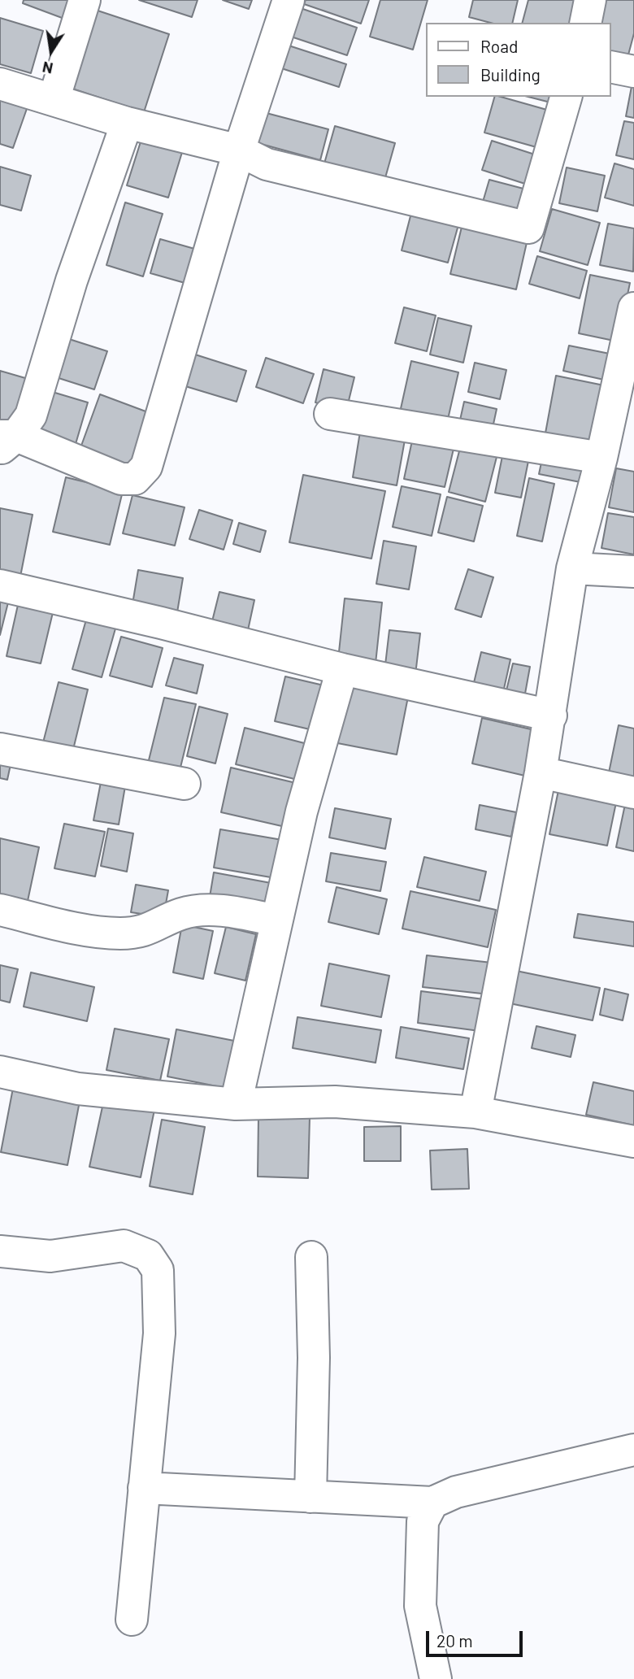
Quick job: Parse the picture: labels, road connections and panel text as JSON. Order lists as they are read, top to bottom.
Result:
{
  "legend": ["Road", "Building"],
  "scale_bar": "20 m",
  "north": "bottom"
}
